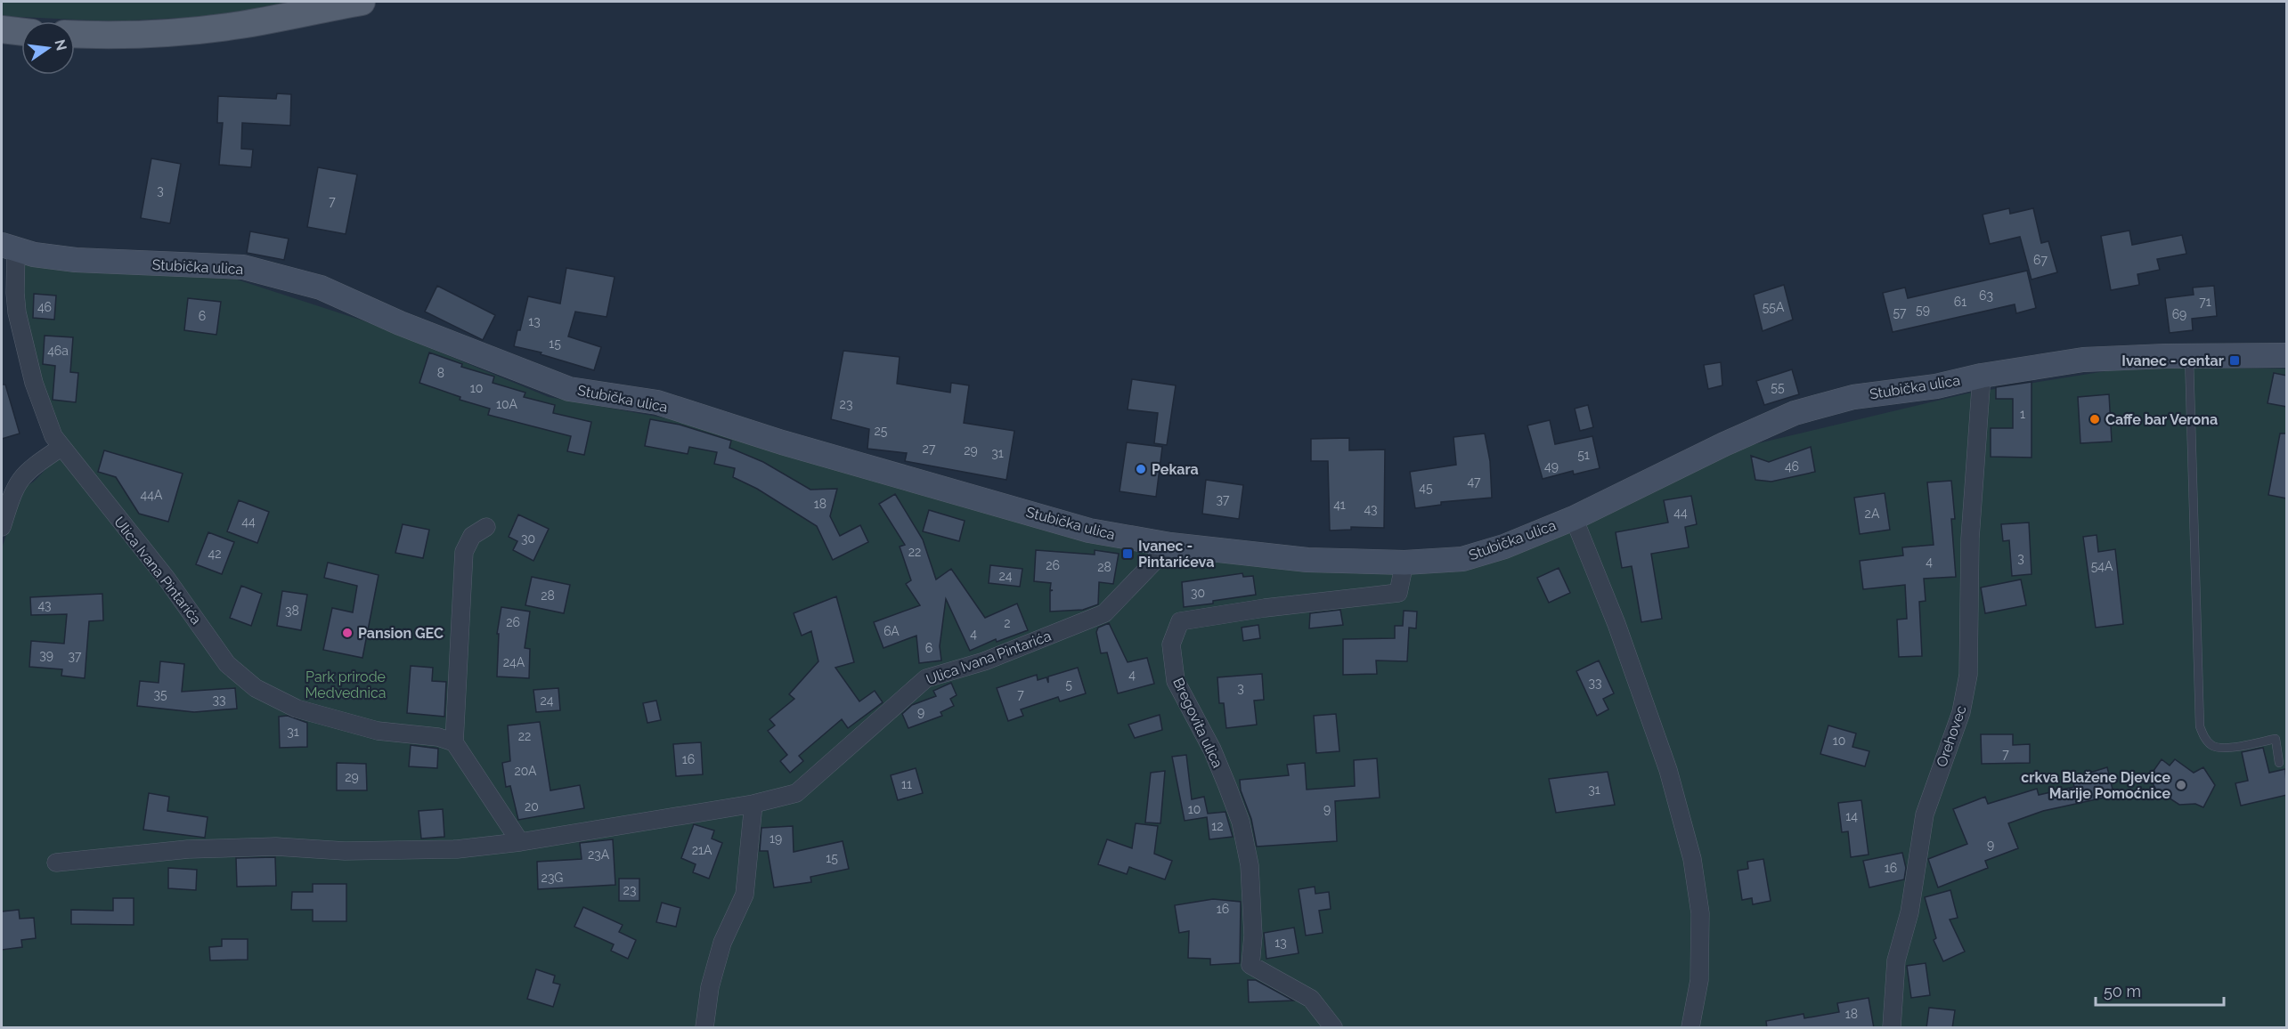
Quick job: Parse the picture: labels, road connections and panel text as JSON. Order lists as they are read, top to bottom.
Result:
{
  "streets": {
    "main road": ["Stubička ulica"],
    "street": ["Ulica Ivana Pintarića", "Bregovita ulica", "Orehovec"]
  },
  "crossings": [
    ["Stubička ulica", "Ulica Ivana Pintarića"],
    ["Stubička ulica", "Bregovita ulica"],
    ["Stubička ulica", "Orehovec"]
  ],
  "parks": ["Park prirode Medvednica"],
  "places": {
    "transit": ["Ivanec - centar", "Ivanec - Pintarićeva"],
    "other": [
      "Caffe bar Verona",
      "Pekara",
      "Pansion GEC",
      "crkva Blažene Djevice Marije Pomoćnice"
    ]
  },
  "house_numbers": [
    "3",
    "7",
    "67",
    "63",
    "61",
    "71",
    "46",
    "55A",
    "59",
    "57",
    "69",
    "6",
    "13",
    "15",
    "46a",
    "8",
    "55",
    "10",
    "10A",
    "23",
    "1",
    "25",
    "27",
    "29",
    "31",
    "51",
    "49",
    "46",
    "47",
    "45",
    "44A",
    "37",
    "18",
    "41",
    "43",
    "44",
    "2A",
    "44",
    "30",
    "22",
    "42",
    "3",
    "4",
    "26",
    "54A",
    "28",
    "24",
    "30",
    "28",
    "43",
    "38",
    "26",
    "2",
    "6A",
    "4",
    "6",
    "39",
    "37",
    "24A",
    "4",
    "33",
    "5",
    "3",
    "35",
    "7",
    "33",
    "24",
    "9",
    "31",
    "22",
    "10",
    "7",
    "16",
    "20A",
    "29",
    "11",
    "31",
    "20",
    "10",
    "9",
    "14",
    "12",
    "19",
    "9",
    "21A",
    "23A",
    "15",
    "16",
    "23G",
    "23",
    "16",
    "13",
    "18"
  ],
  "scale_bar": "50 m",
  "north": "right"
}
